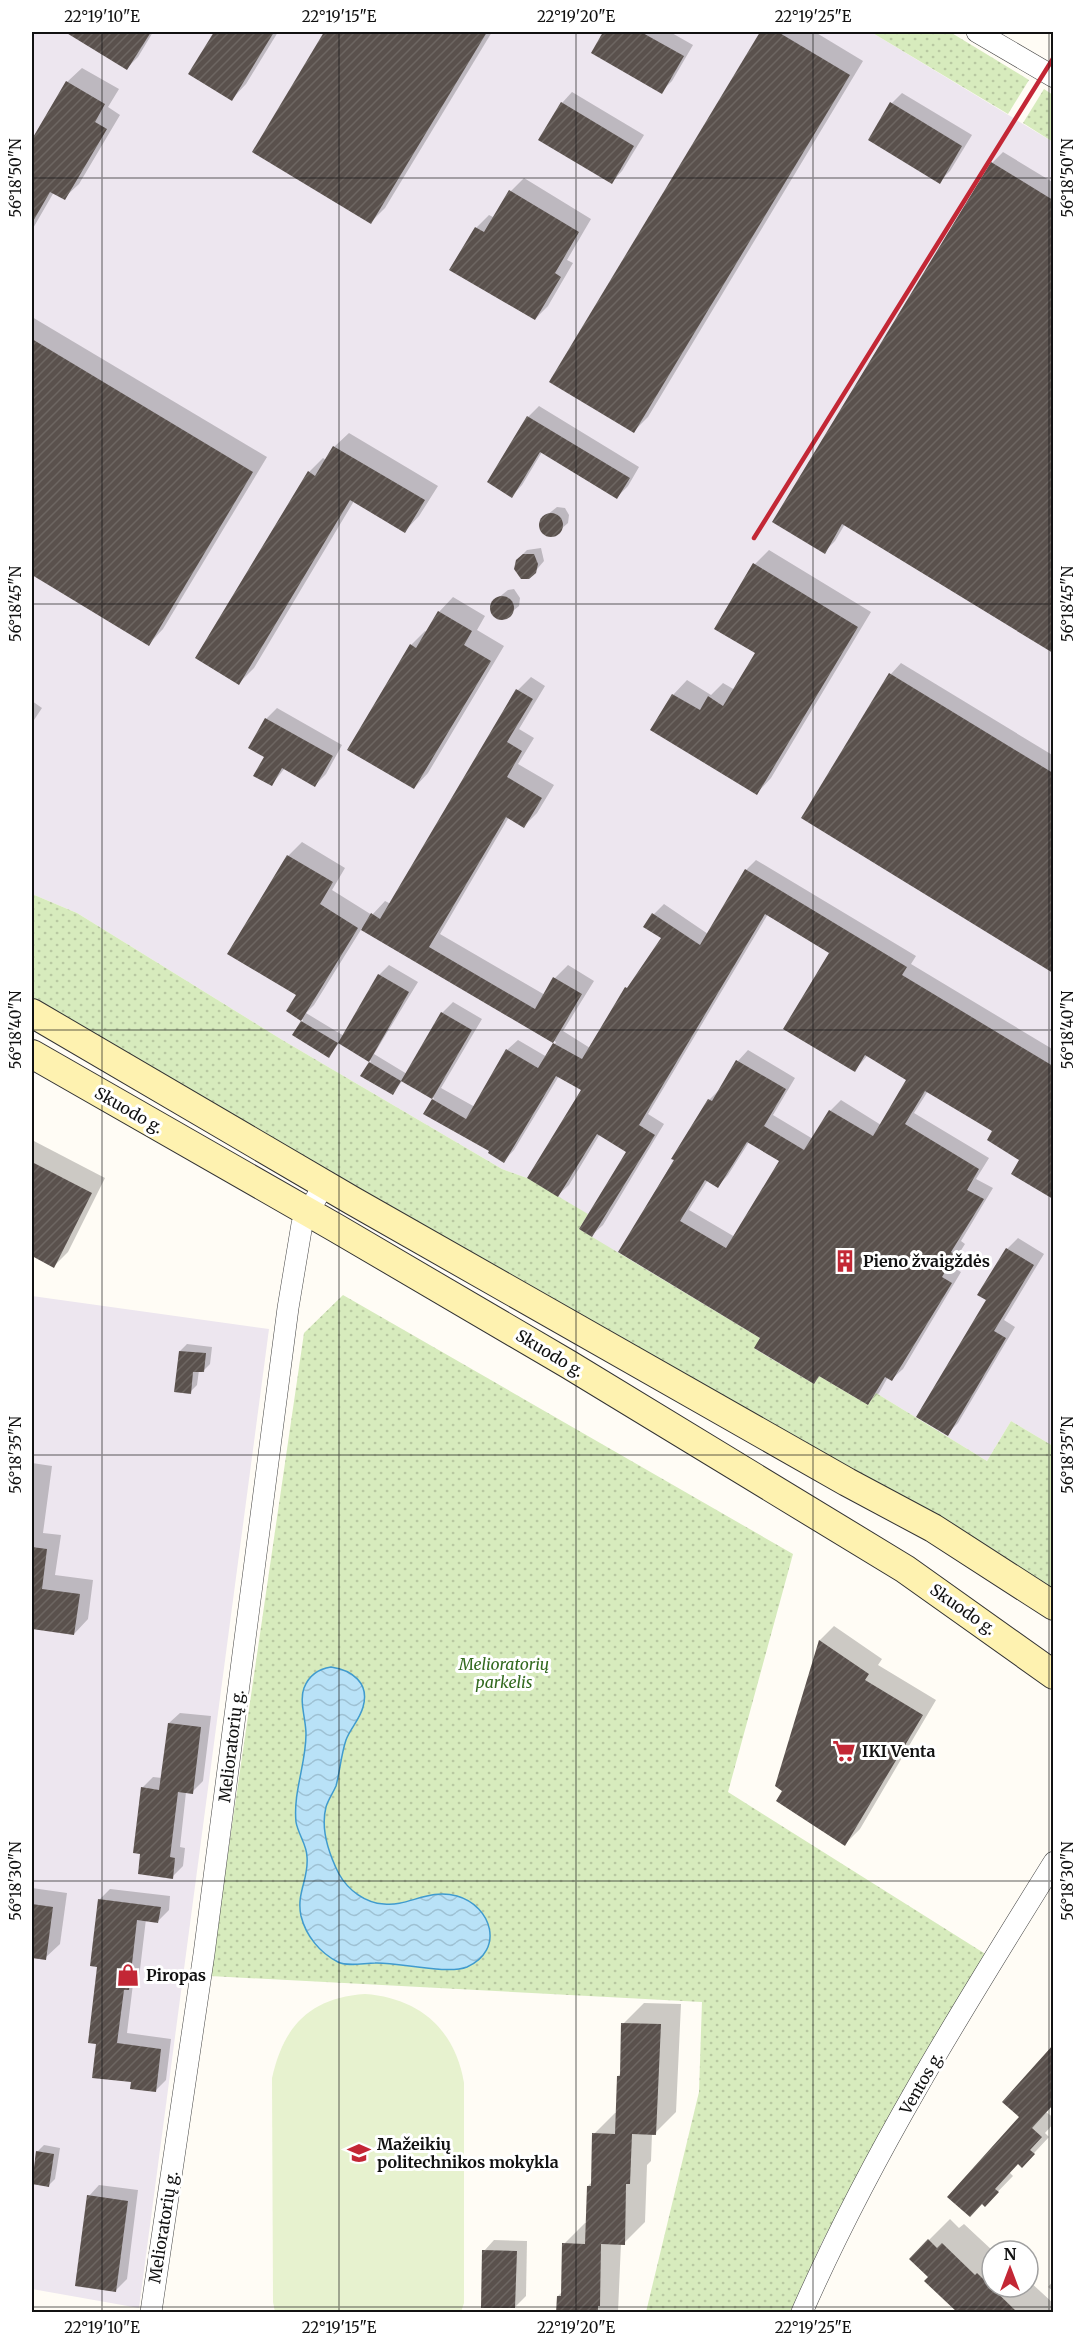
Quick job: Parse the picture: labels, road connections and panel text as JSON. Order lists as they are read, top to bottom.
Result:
{
  "streets": {
    "main road": ["Skuodo g."],
    "street": ["Melioratorių g.", "Ventos g."]
  },
  "crossings": [
    ["Skuodo g.", "Melioratorių g."]
  ],
  "parks": ["Melioratorių parkelis"],
  "places": {
    "building": ["Pieno žvaigždės"],
    "supermarket": ["IKI Venta"],
    "shop": ["Piropas"],
    "school or university": ["Mažeikių politechnikos mokykla"]
  },
  "north": "top",
  "coordinates": [
    "22°19'10\"E",
    "22°19'15\"E",
    "22°19'20\"E",
    "22°19'25\"E",
    "56°18'50\"N",
    "56°18'45\"N",
    "56°18'40\"N",
    "56°18'35\"N",
    "56°18'30\"N"
  ]
}
